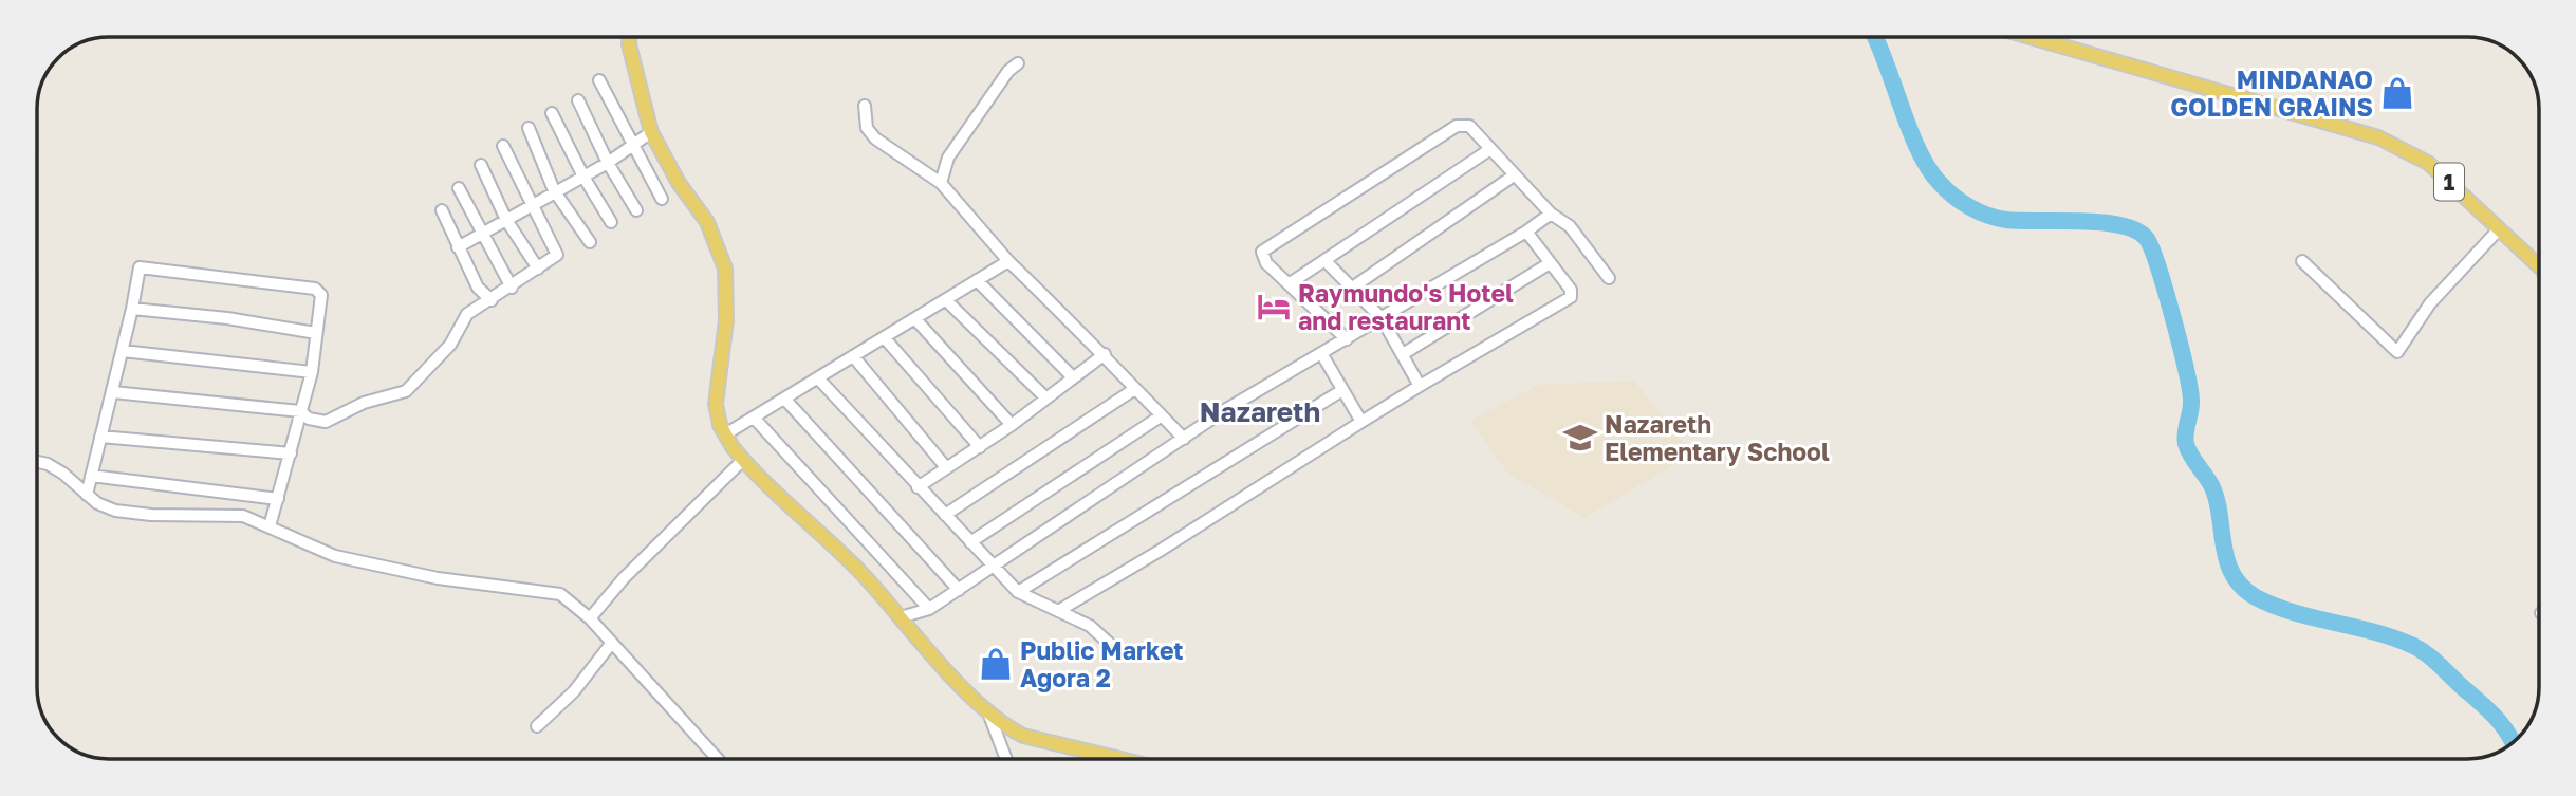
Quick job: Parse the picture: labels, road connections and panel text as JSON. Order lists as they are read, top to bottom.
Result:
{
  "streets": {
    "main road": ["1"]
  },
  "districts": ["Nazareth"],
  "places": {
    "shop": ["MINDANAO GOLDEN GRAINS", "Public Market Agora 2"],
    "hotel": ["Raymundo's Hotel and restaurant"],
    "school or university": ["Nazareth Elementary School"]
  }
}
